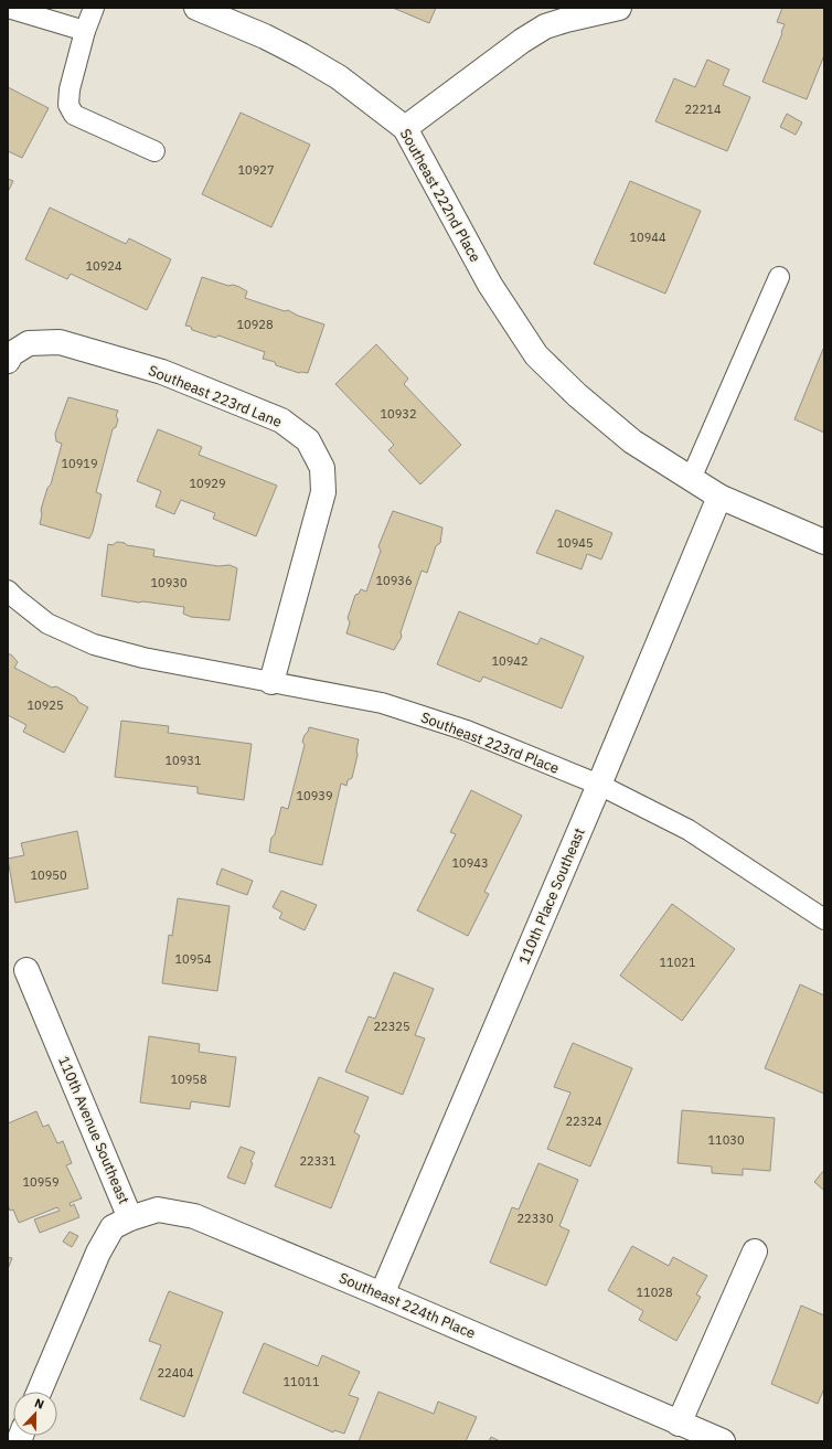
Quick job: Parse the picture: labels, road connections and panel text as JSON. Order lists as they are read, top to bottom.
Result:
{
  "streets": {
    "street": [
      "Southeast 222nd Place",
      "Southeast 223rd Lane",
      "110th Place Southeast",
      "110th Avenue Southeast",
      "Southeast 224th Place"
    ],
    "lane": ["Southeast 223rd Place"]
  },
  "crossings": [
    ["Southeast 222nd Place", "110th Place Southeast"],
    ["Southeast 223rd Lane", "Southeast 223rd Place"],
    ["Southeast 223rd Place", "110th Place Southeast"],
    ["110th Place Southeast", "Southeast 224th Place"],
    ["110th Avenue Southeast", "Southeast 224th Place"]
  ],
  "house_numbers": [
    "22214",
    "10927",
    "10944",
    "10924",
    "10928",
    "10932",
    "10919",
    "10929",
    "10945",
    "10936",
    "10930",
    "10942",
    "10925",
    "10931",
    "10939",
    "10943",
    "10950",
    "10954",
    "11021",
    "22325",
    "10958",
    "22324",
    "11030",
    "22331",
    "10959",
    "22330",
    "11028",
    "22404",
    "11011"
  ],
  "north": "top"
}
